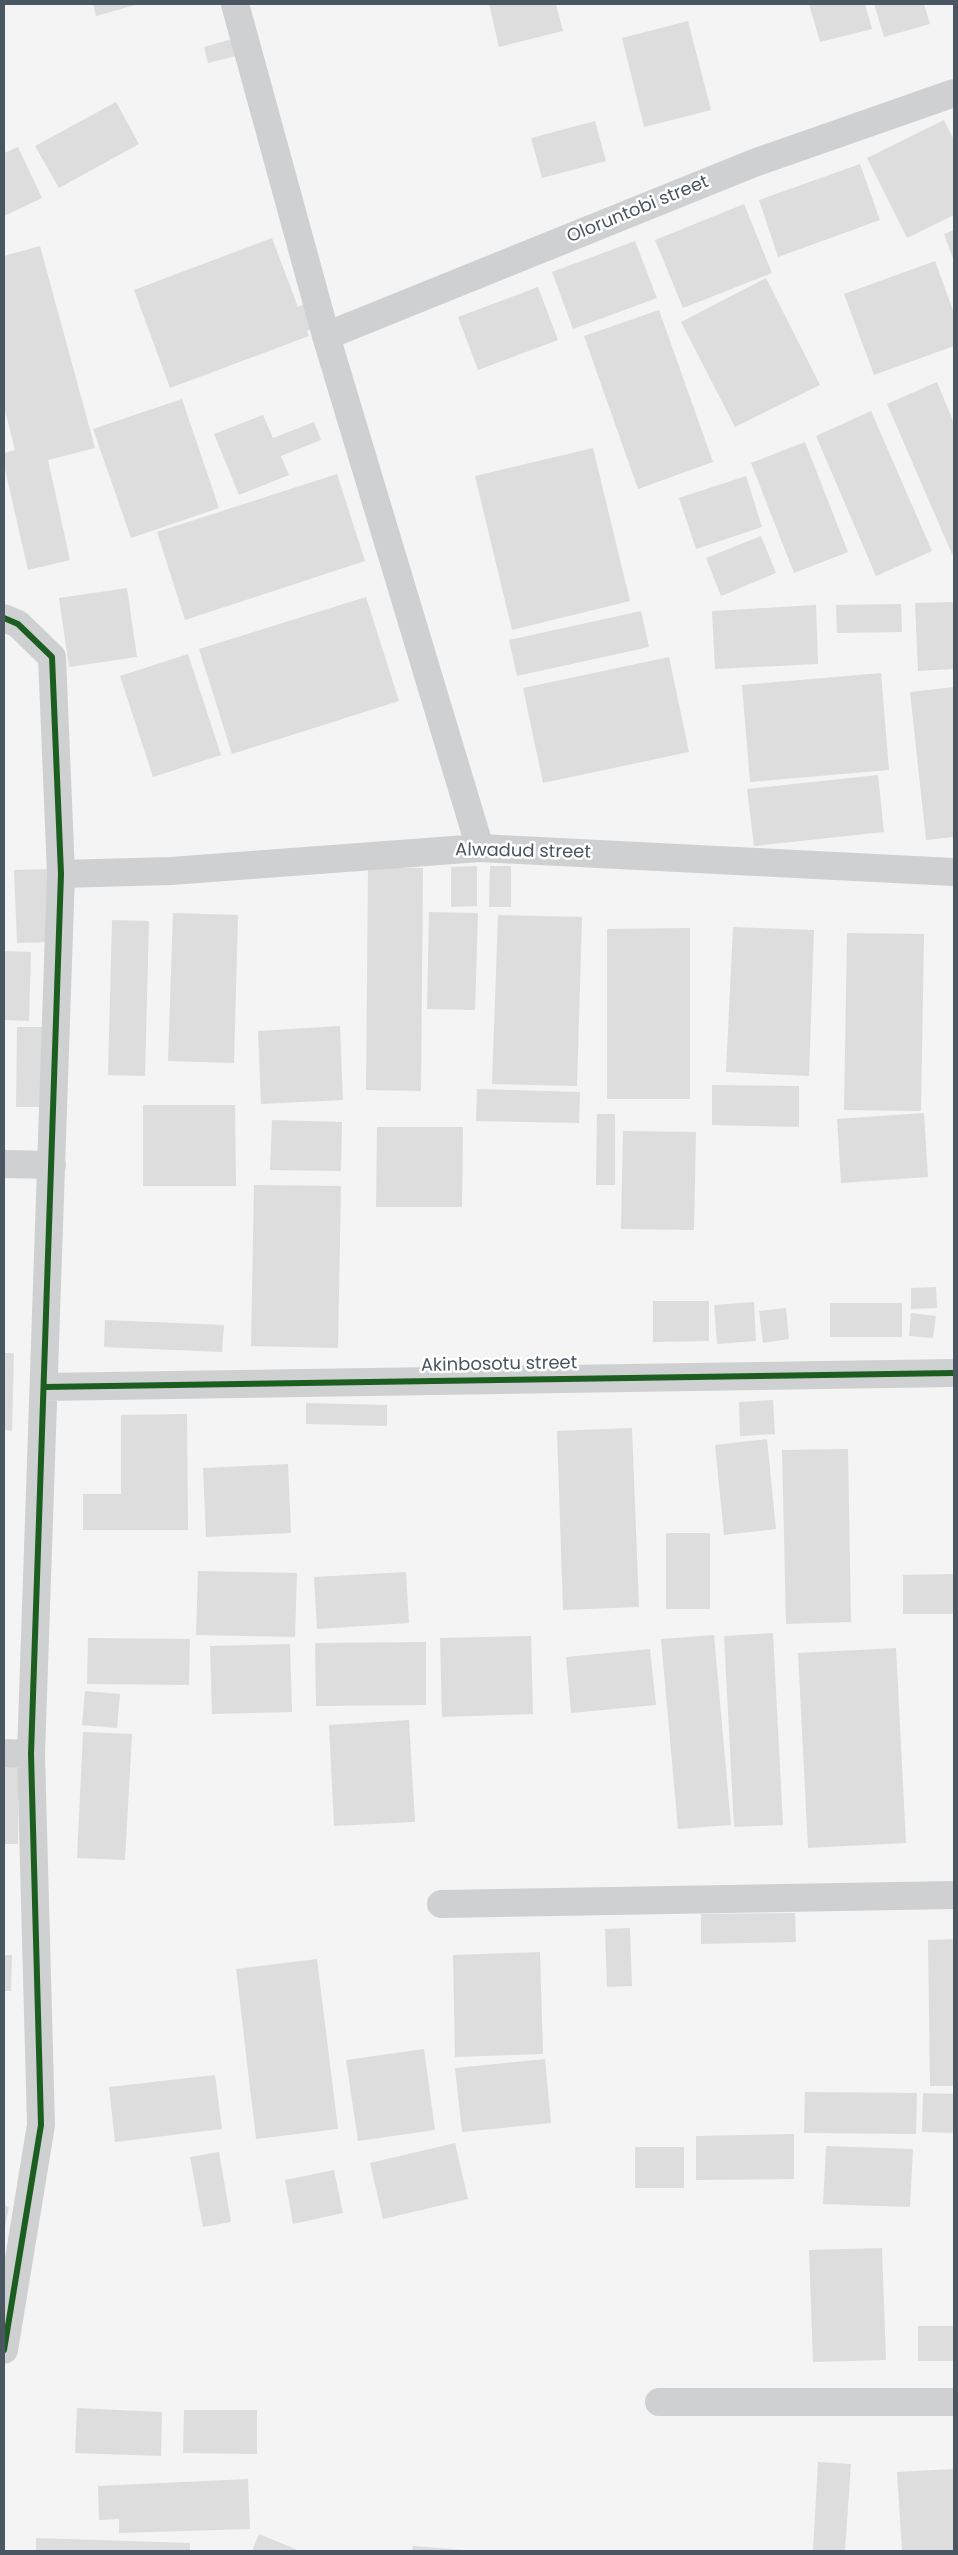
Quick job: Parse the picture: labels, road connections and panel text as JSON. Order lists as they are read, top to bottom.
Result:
{
  "streets": {
    "street": ["Oloruntobi street", "Alwadud street", "Akinbosotu street"]
  }
}
